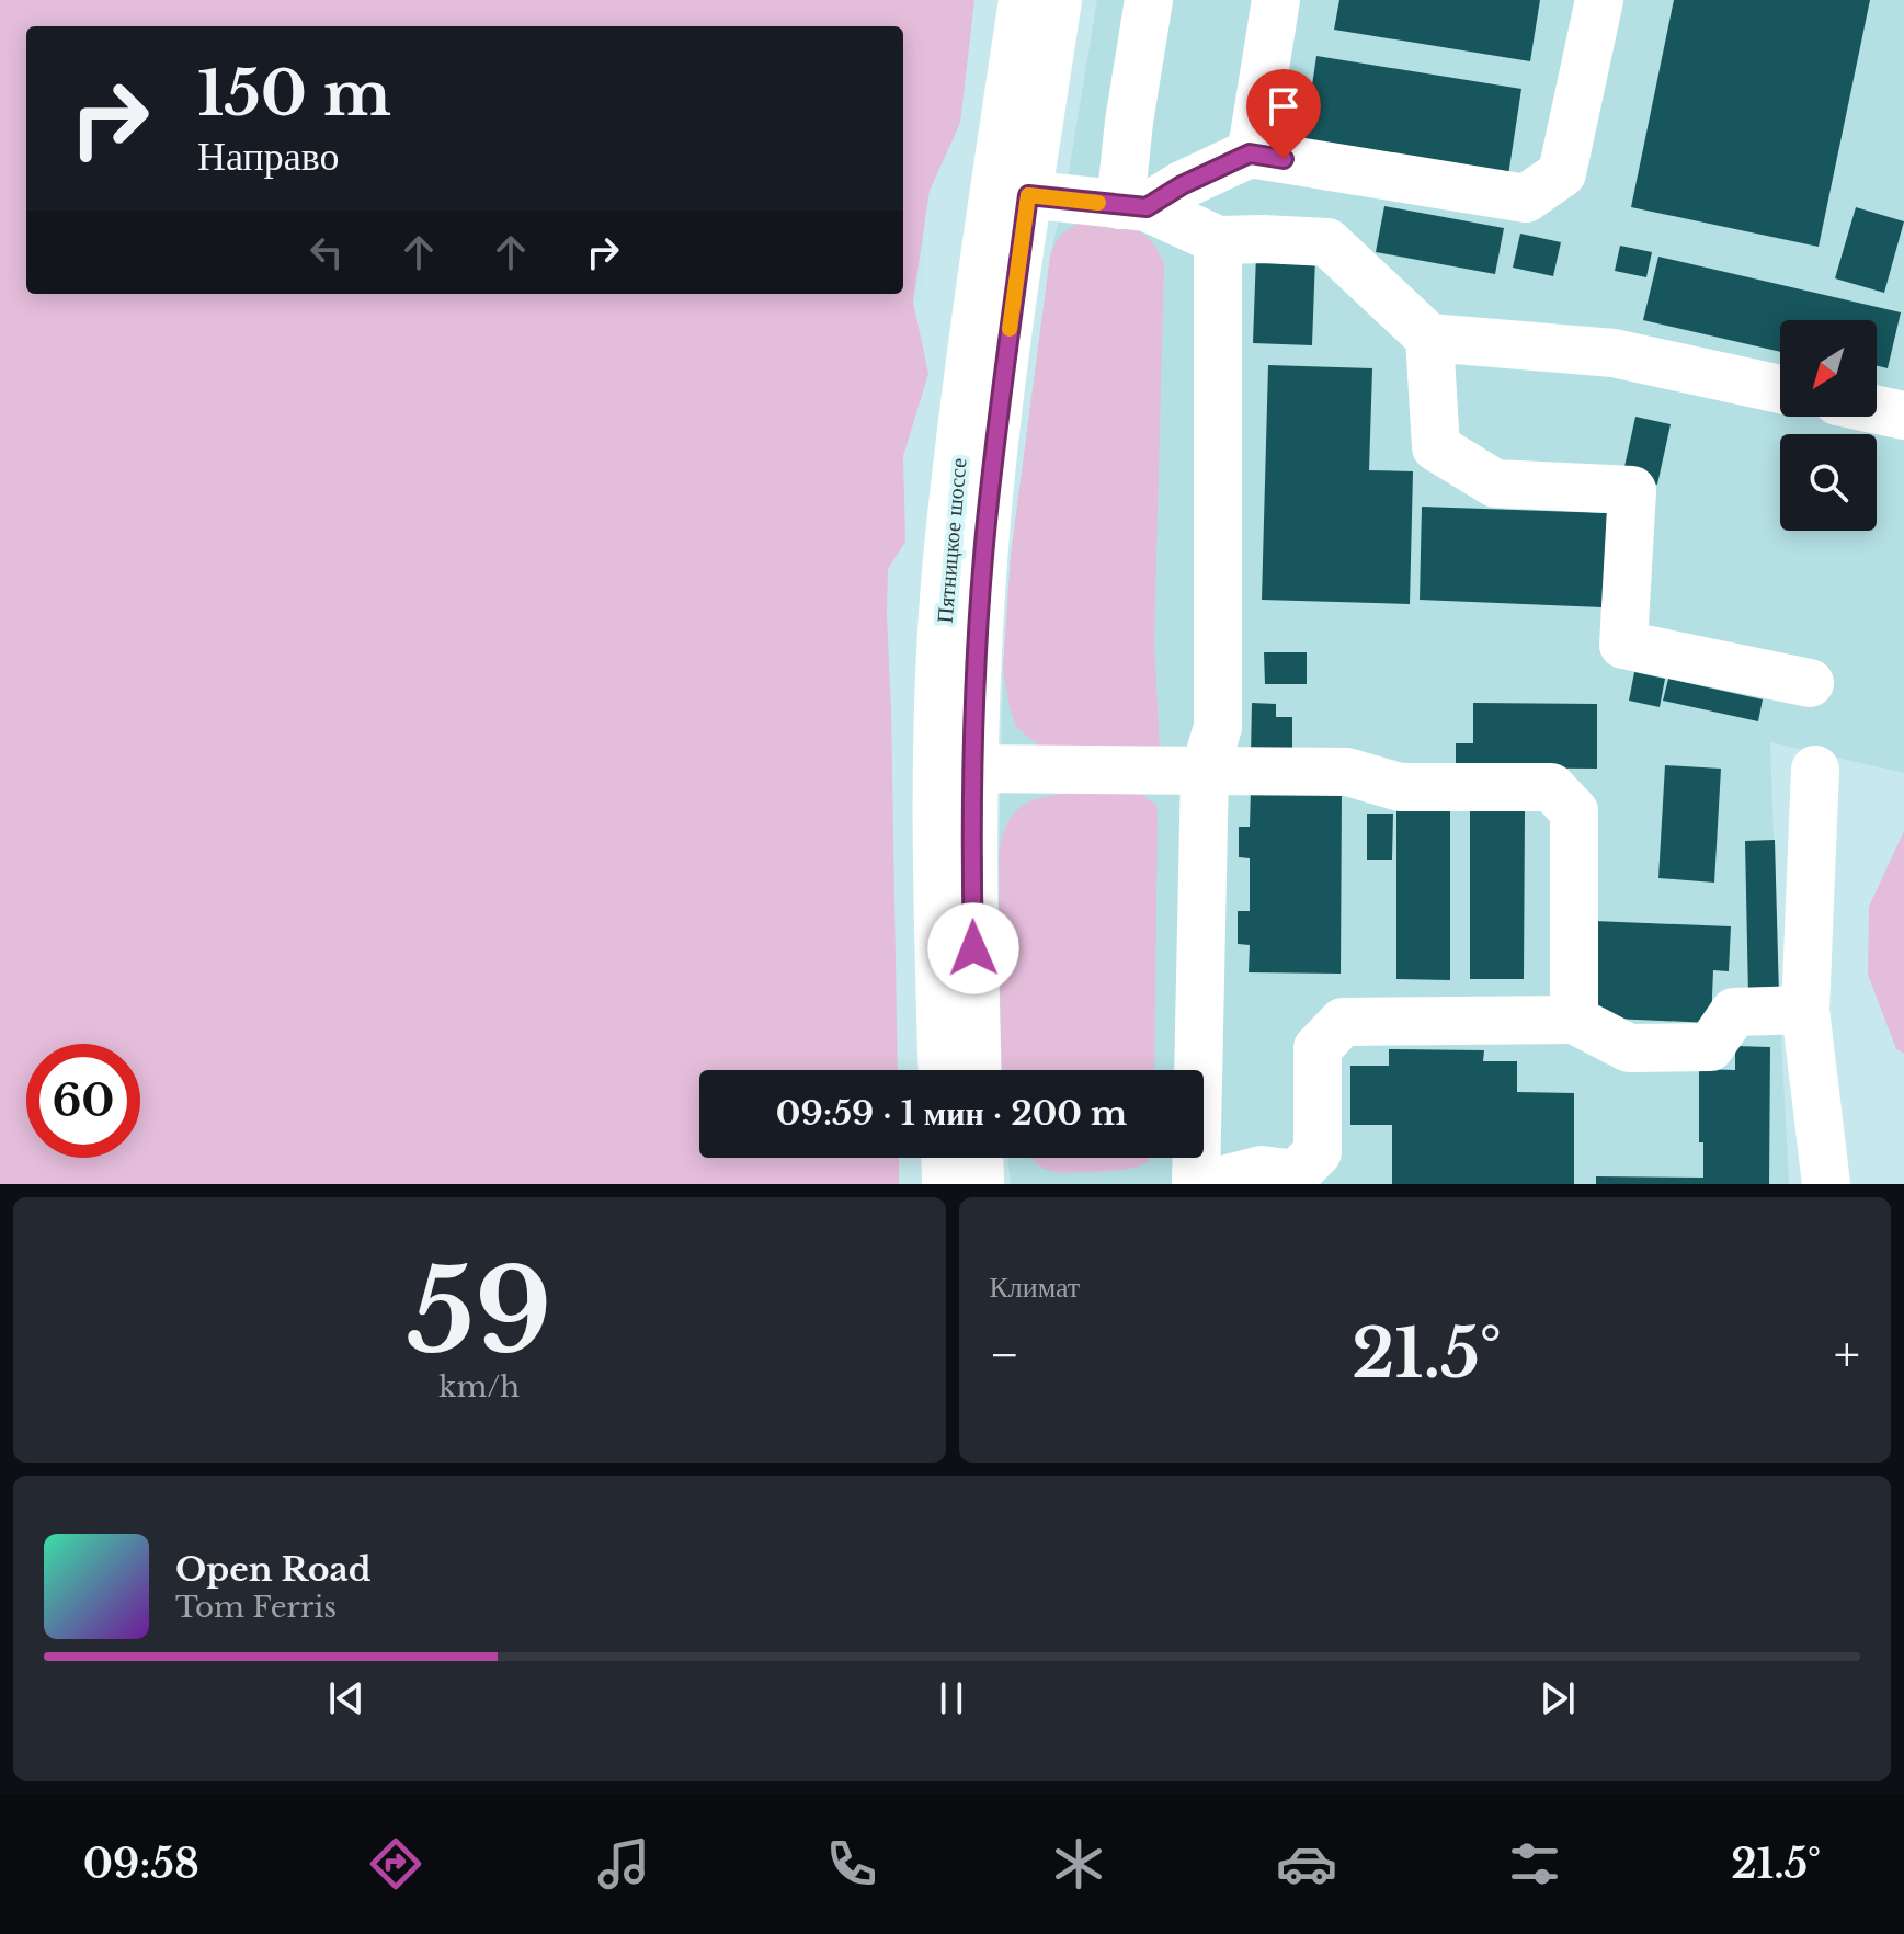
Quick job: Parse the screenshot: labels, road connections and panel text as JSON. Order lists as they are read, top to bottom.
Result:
{
  "streets": {
    "main road": ["Пятницкое шоссе"]
  },
  "north": "bottom left",
  "page": {
    "turn": ["150 m", "Направо"],
    "limit": "60",
    "trip": "09:59 · 1 мин · 200 m",
    "tile": [
      ["59", "km/h"],
      "Климат"
    ],
    "heat": ["−", "21.5°", "+"],
    "song": ["Open Road", "Tom Ferris"],
    "tabs": ["09:58", "21.5°"]
  }
}
